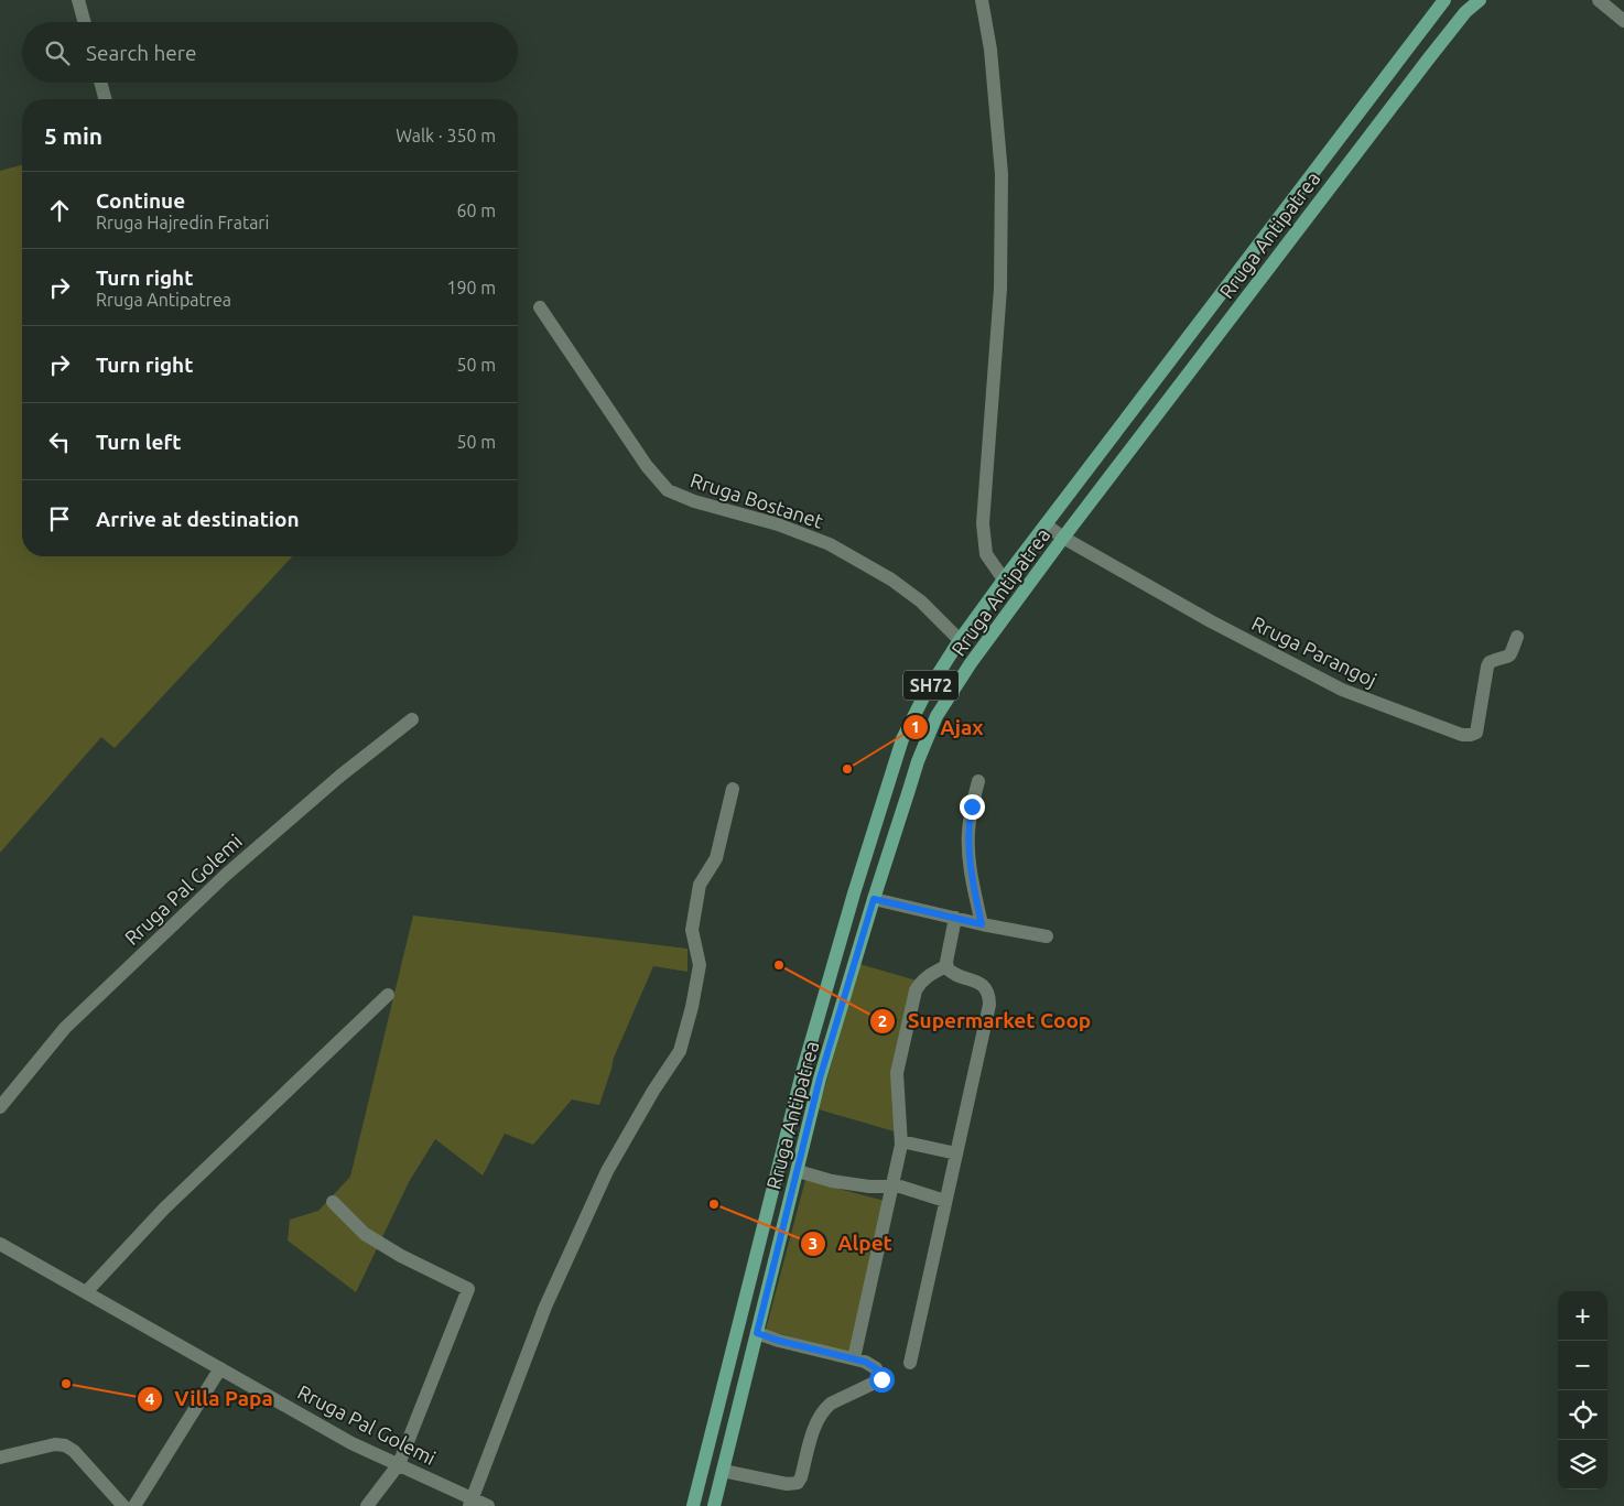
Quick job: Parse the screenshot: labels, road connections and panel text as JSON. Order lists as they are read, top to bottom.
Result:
{
  "streets": {
    "main road": ["Rruga Antipatrea", "SH72"],
    "street": ["Rruga Bostanet", "Rruga Parangoj", "Rruga Pal Golemi"]
  },
  "crossings": [
    ["Rruga Antipatrea", "Rruga Bostanet"],
    ["Rruga Antipatrea", "Rruga Parangoj"]
  ],
  "places": [
    "Ajax",
    "Supermarket Coop",
    "Alpet",
    "Villa Papa"
  ],
  "page": {
    "search": "Search here",
    "heading": ["5 min", "Walk · 350 m"],
    "list": [
      ["Continue", "Rruga Hajredin Fratari", "60 m"],
      ["Turn right", "Rruga Antipatrea", "190 m"],
      ["Turn right", "50 m"],
      ["Turn left", "50 m"],
      "Arrive at destination"
    ],
    "map_buttons": ["+", "−"]
  }
}
